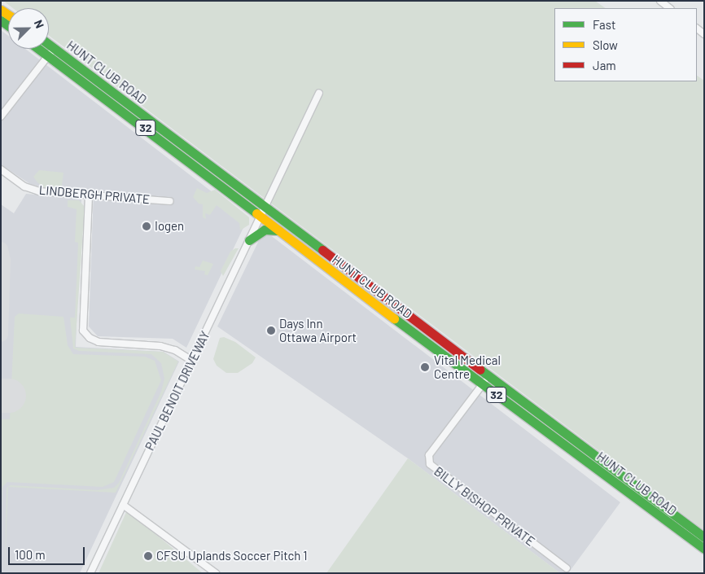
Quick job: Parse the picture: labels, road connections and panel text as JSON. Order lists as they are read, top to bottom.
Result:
{
  "streets": {
    "main road": ["HUNT CLUB ROAD", "32"],
    "street": ["LINDBERGH PRIVATE", "PAUL BENOIT DRIVEWAY", "BILLY BISHOP PRIVATE"]
  },
  "crossings": [
    ["HUNT CLUB ROAD", "PAUL BENOIT DRIVEWAY"],
    ["HUNT CLUB ROAD", "BILLY BISHOP PRIVATE"]
  ],
  "places": [
    "Iogen",
    "Days Inn Ottawa Airport",
    "Vital Medical Centre",
    "CFSU Uplands Soccer Pitch 1"
  ],
  "legend": ["Fast", "Slow", "Jam"],
  "scale_bar": "100 m",
  "north": "top right"
}
